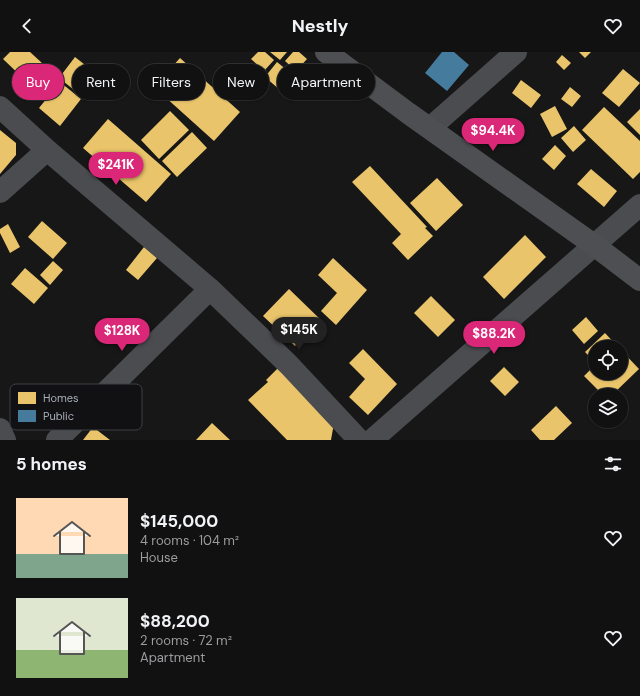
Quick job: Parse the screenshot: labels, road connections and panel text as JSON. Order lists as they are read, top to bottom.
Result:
{
  "legend": ["Homes", "Public"],
  "page": {
    "header": "Nestly",
    "chip": [
      "Buy",
      "Rent",
      "Filters",
      "New",
      "Apartment"
    ],
    "price": [
      "$94.4K",
      "$241K",
      "$145K",
      "$128K",
      "$88.2K"
    ],
    "heading": "5 homes",
    "list": [
      {
        "name": "$145,000",
        "note": "4 rooms · 104 m² · House"
      },
      {
        "name": "$88,200",
        "note": "2 rooms · 72 m² · Apartment"
      }
    ]
  }
}
